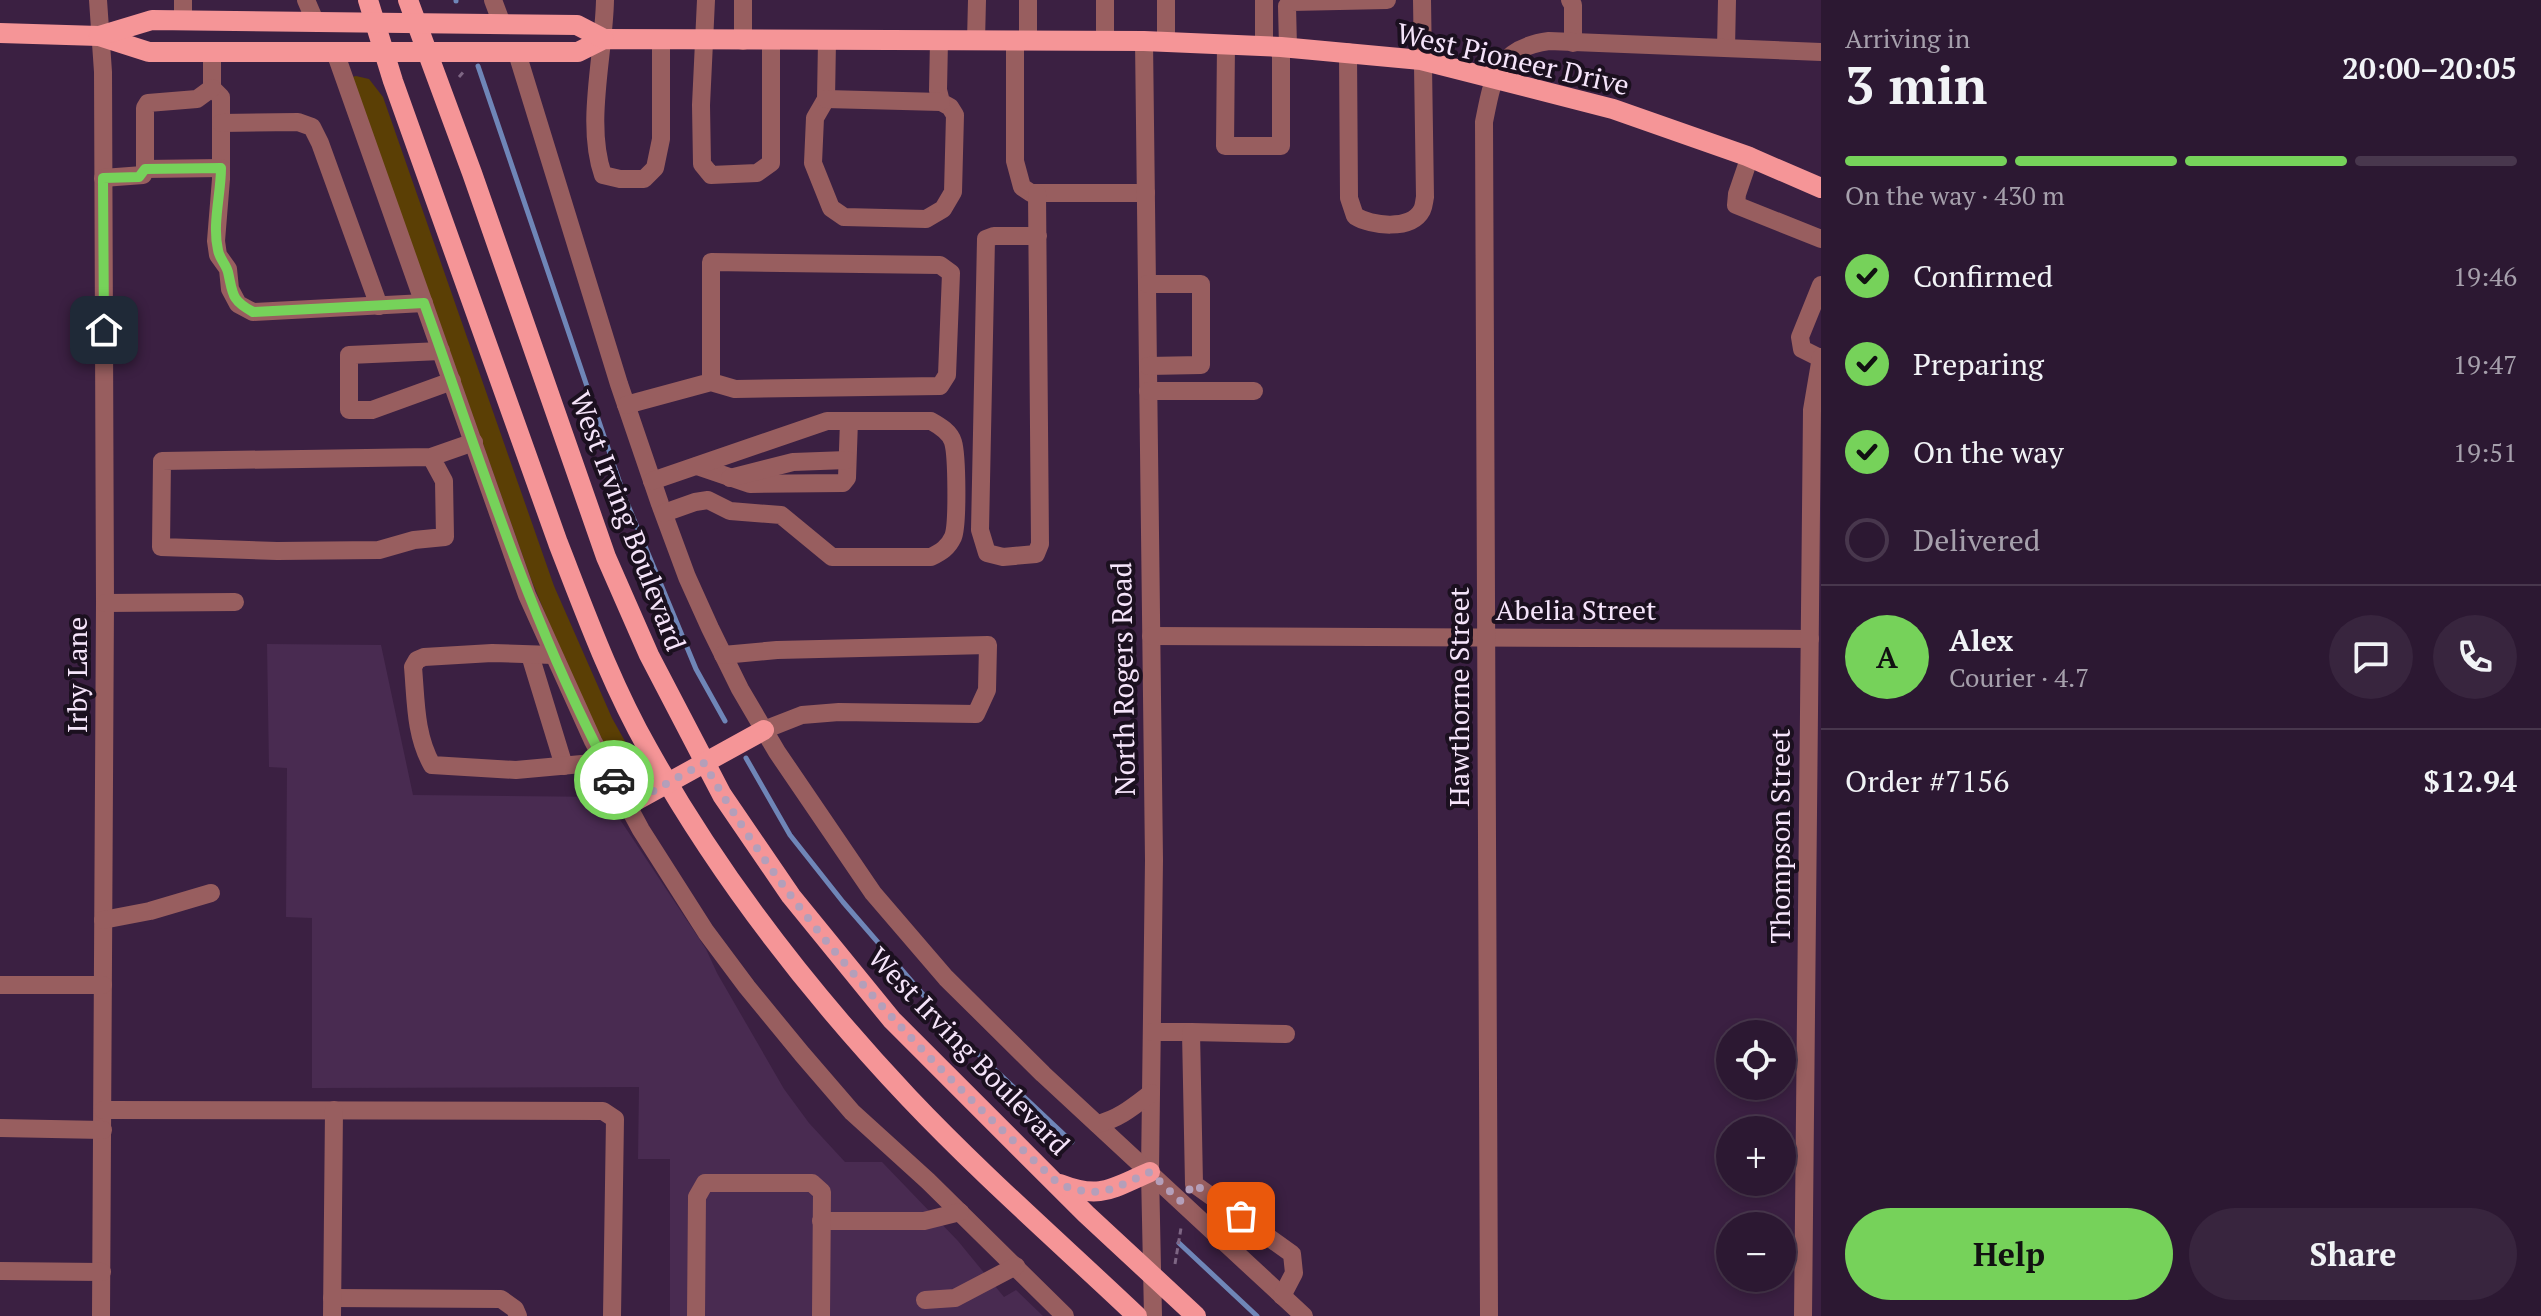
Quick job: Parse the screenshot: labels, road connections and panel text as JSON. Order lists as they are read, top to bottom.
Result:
{
  "streets": {
    "main road": ["West Pioneer Drive", "West Irving Boulevard"],
    "street": [
      "Abelia Street",
      "Irby Lane",
      "North Rogers Road",
      "Hawthorne Street",
      "Thompson Street"
    ]
  },
  "crossings": [
    ["West Pioneer Drive", "West Irving Boulevard"],
    ["West Pioneer Drive", "North Rogers Road"],
    ["West Pioneer Drive", "Hawthorne Street"],
    ["West Irving Boulevard", "North Rogers Road"],
    ["Abelia Street", "North Rogers Road"],
    ["Abelia Street", "Hawthorne Street"],
    ["Abelia Street", "Thompson Street"]
  ],
  "page": {
    "heading": ["3 min", "Arriving in", "20:00–20:05"],
    "panel": [
      "Alex",
      "Courier · 4.7",
      "Order #7156",
      "$12.94"
    ],
    "bar": "On the way · 430 m",
    "list": [
      ["Confirmed", "19:46"],
      ["Preparing", "19:47"],
      ["On the way", "19:51"],
      "Delivered"
    ],
    "round": "A",
    "map_buttons": ["+", "−"],
    "buttons": ["Help", "Share"]
  }
}
